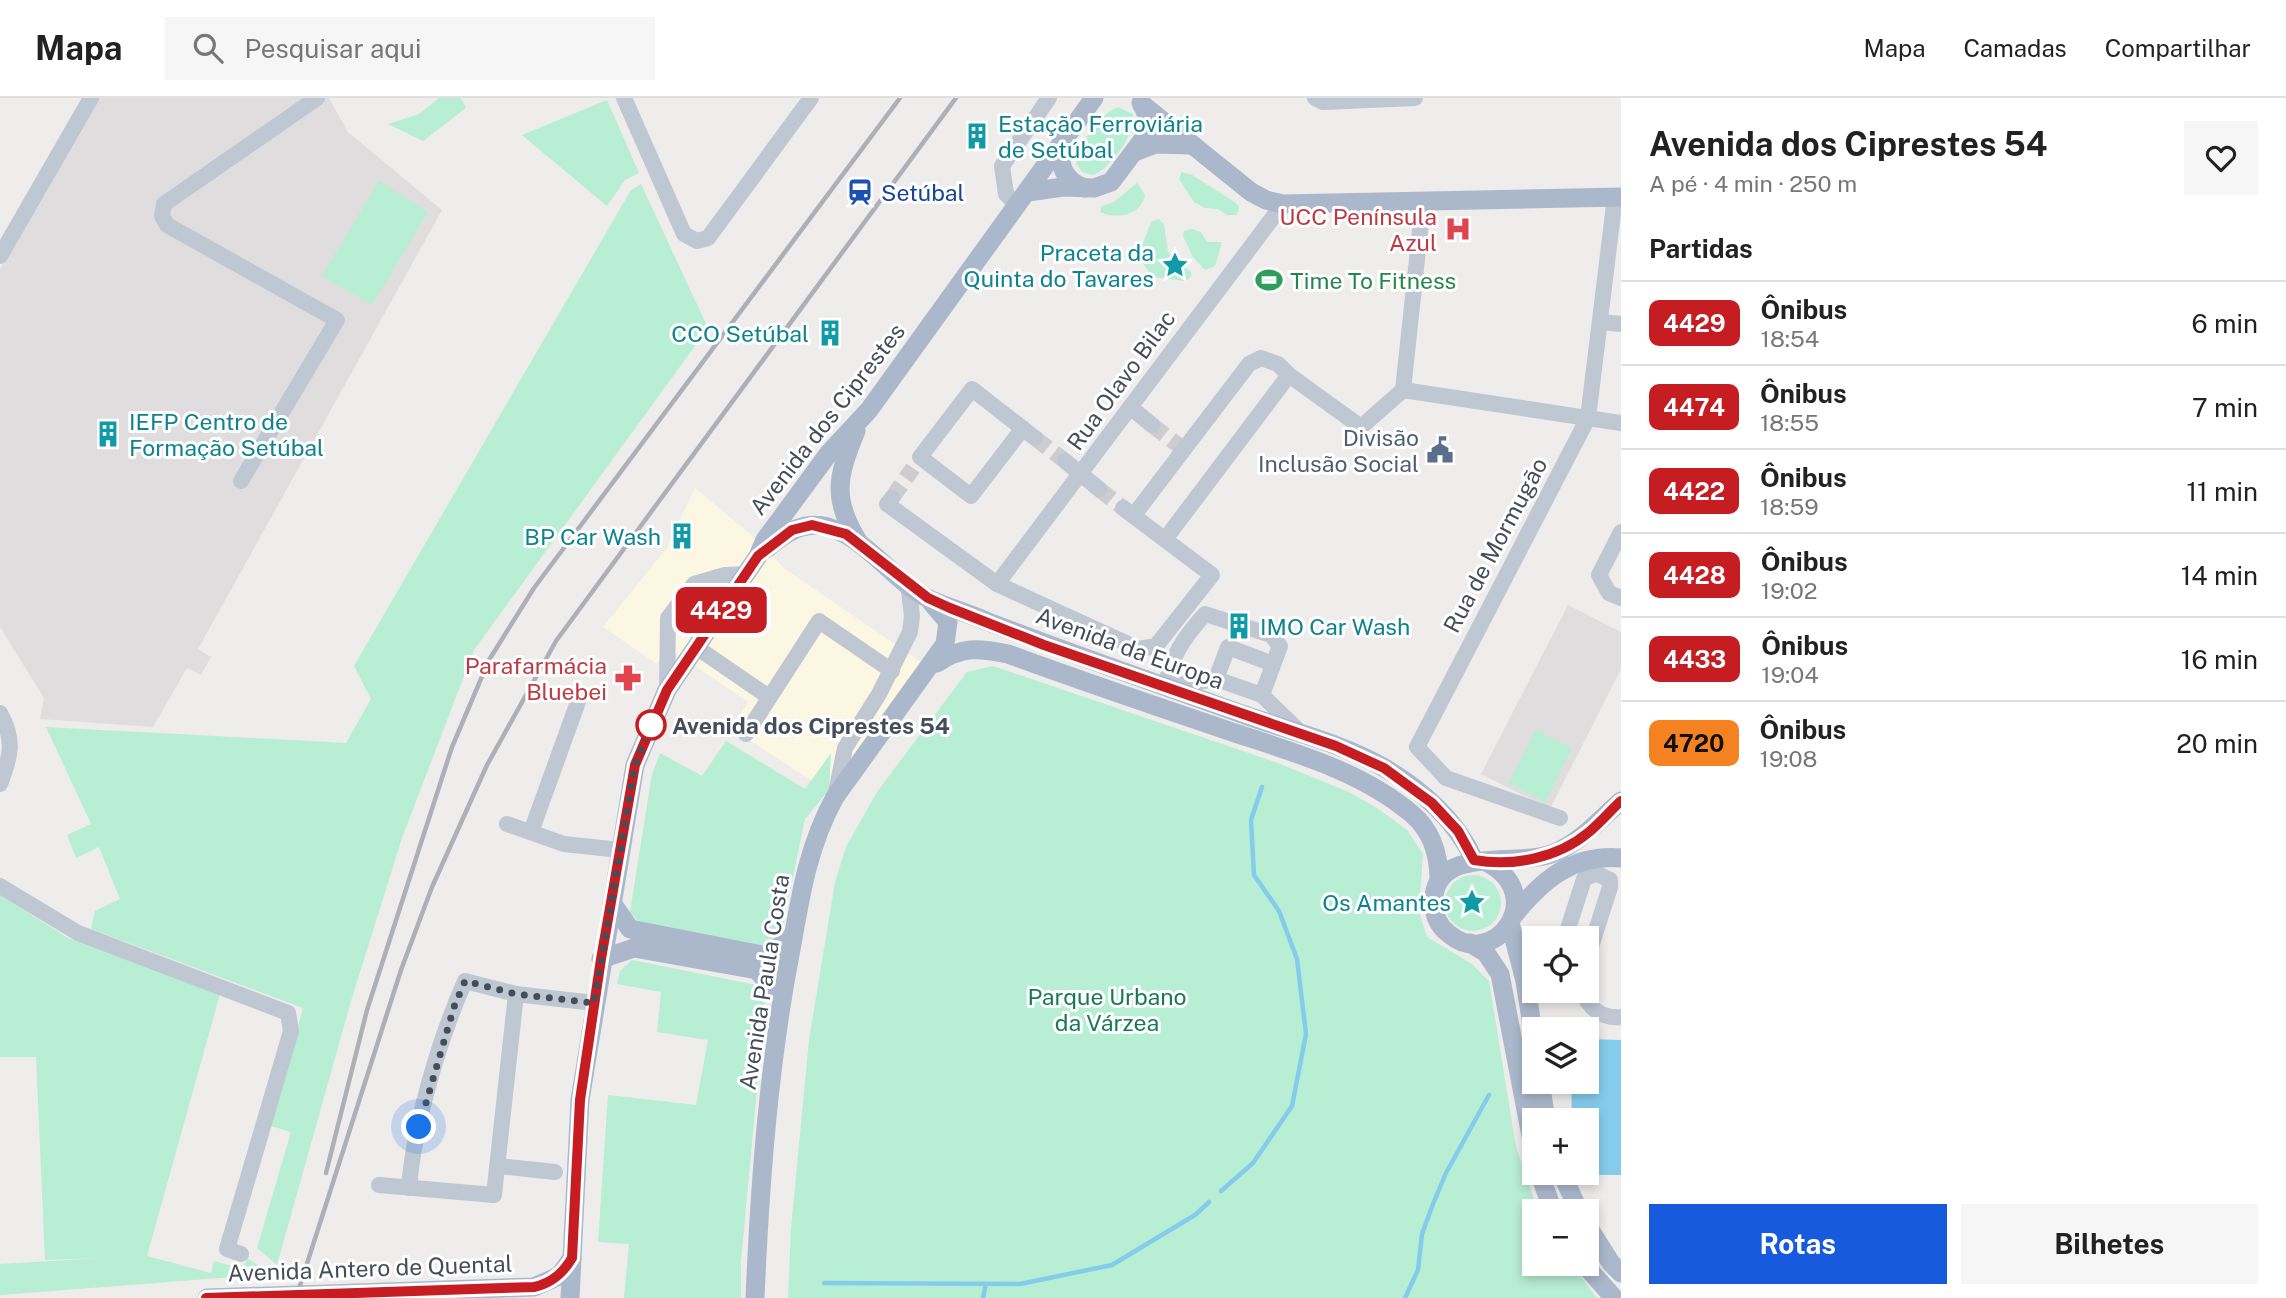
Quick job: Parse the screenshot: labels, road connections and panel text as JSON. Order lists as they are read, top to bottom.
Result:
{
  "streets": {
    "main road": [
      "Avenida dos Ciprestes",
      "Avenida da Europa",
      "Avenida Paula Costa",
      "Avenida Antero de Quental"
    ],
    "street": ["Rua Olavo Bilac", "Rua de Mormugão"]
  },
  "crossings": [
    ["Avenida dos Ciprestes", "Avenida da Europa"],
    ["Avenida dos Ciprestes", "Avenida Antero de Quental"],
    ["Avenida da Europa", "Avenida Paula Costa"]
  ],
  "parks": ["Parque Urbano da Várzea"],
  "places": {
    "building": [
      "Estação Ferroviária de Setúbal",
      "CCO Setúbal",
      "IEFP Centro de Formação Setúbal",
      "BP Car Wash",
      "IMO Car Wash"
    ],
    "station": ["Setúbal"],
    "hospital": ["UCC Península Azul"],
    "place": ["Praceta da Quinta do Tavares", "Os Amantes"],
    "sports": ["Time To Fitness"],
    "public building": ["Divisão Inclusão Social"],
    "pharmacy": ["Parafarmácia Bluebei"],
    "other": ["Avenida dos Ciprestes 54"]
  },
  "lines": ["bus line 4429"],
  "page": {
    "header": "Mapa",
    "search": "Pesquisar aqui",
    "nav": ["Mapa", "Camadas", "Compartilhar"],
    "on_map": "4429",
    "heading": [
      ["Avenida dos Ciprestes 54", "A pé · 4 min · 250 m"],
      "Partidas"
    ],
    "list": [
      {
        "mark": "4429",
        "name": "Ônibus",
        "note": "18:54",
        "value": "6 min"
      },
      {
        "mark": "4474",
        "name": "Ônibus",
        "note": "18:55",
        "value": "7 min"
      },
      {
        "mark": "4422",
        "name": "Ônibus",
        "note": "18:59",
        "value": "11 min"
      },
      {
        "mark": "4428",
        "name": "Ônibus",
        "note": "19:02",
        "value": "14 min"
      },
      {
        "mark": "4433",
        "name": "Ônibus",
        "note": "19:04",
        "value": "16 min"
      },
      {
        "mark": "4720",
        "name": "Ônibus",
        "note": "19:08",
        "value": "20 min"
      }
    ],
    "map_buttons": ["+", "−"],
    "buttons": ["Rotas", "Bilhetes"]
  }
}
